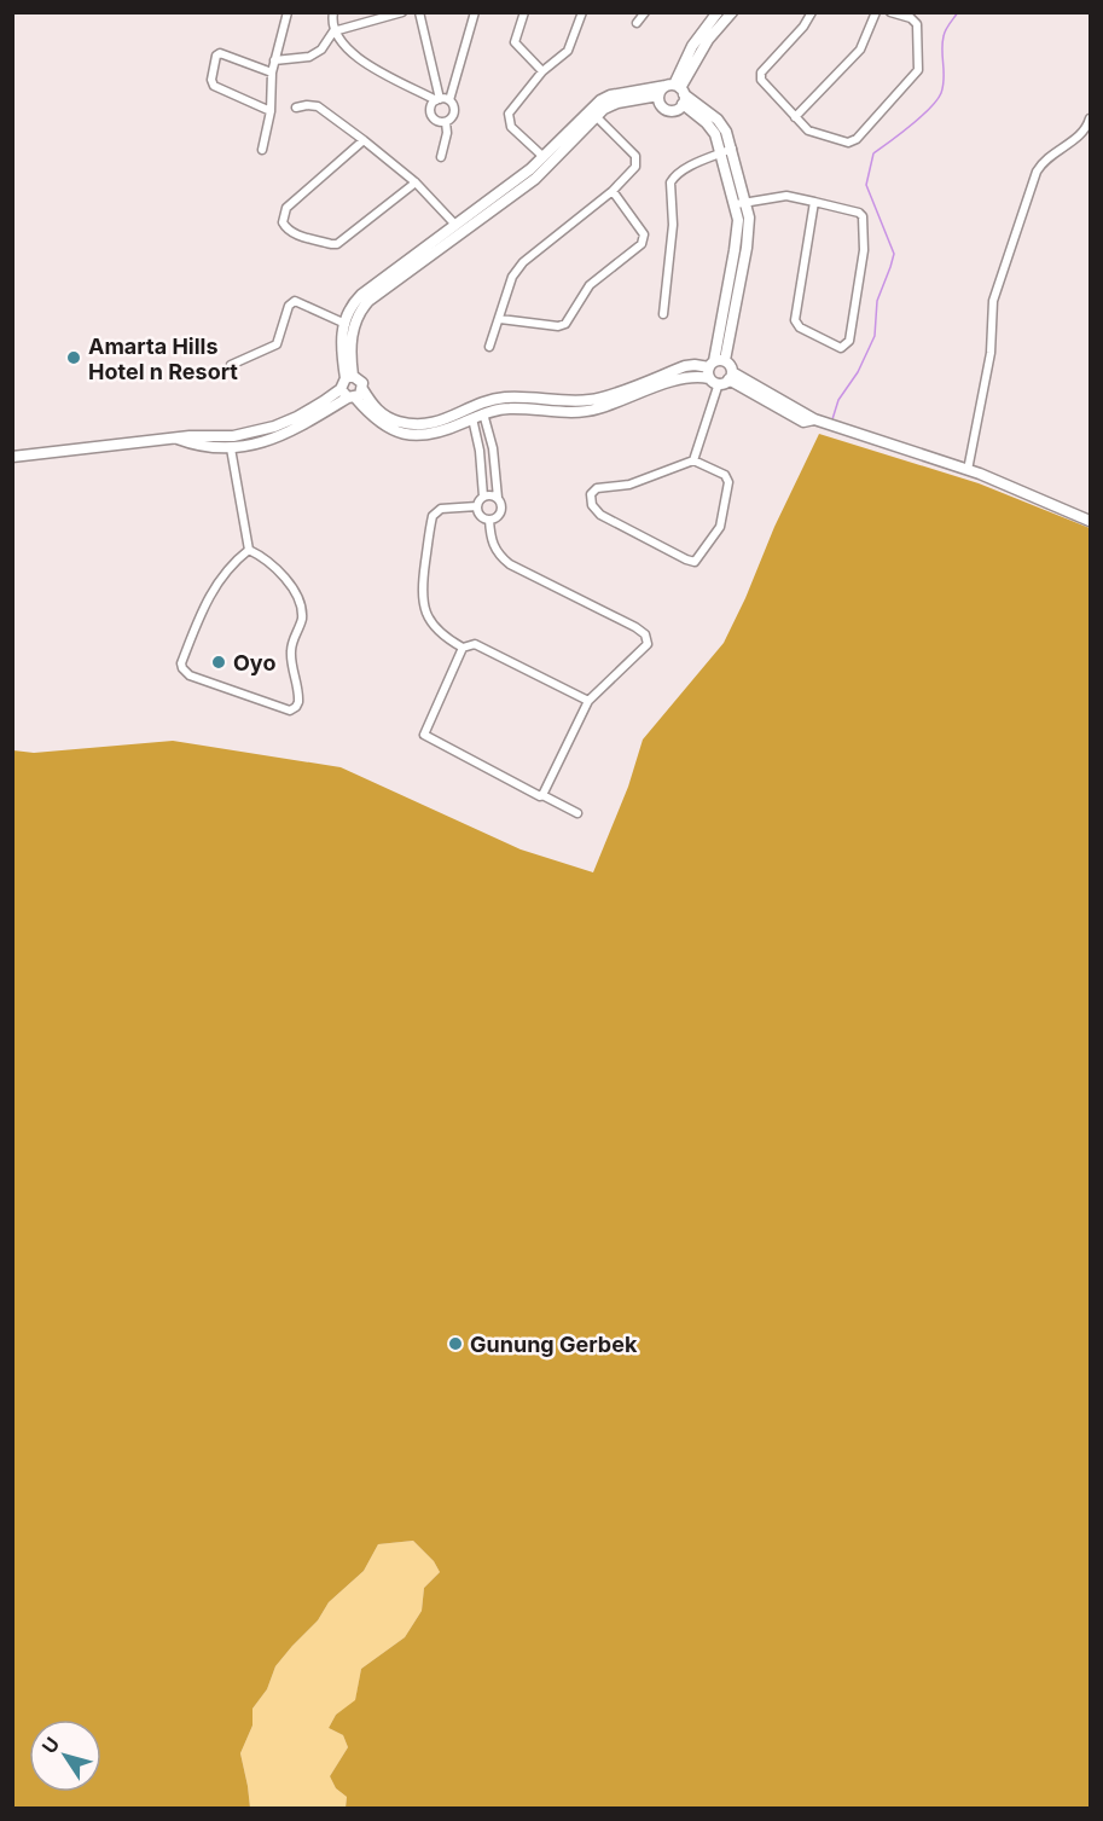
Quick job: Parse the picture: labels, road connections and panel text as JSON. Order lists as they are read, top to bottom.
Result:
{
  "places": ["Amarta Hills Hotel n Resort", "Oyo", "Gunung Gerbek"],
  "north": "top left"
}
